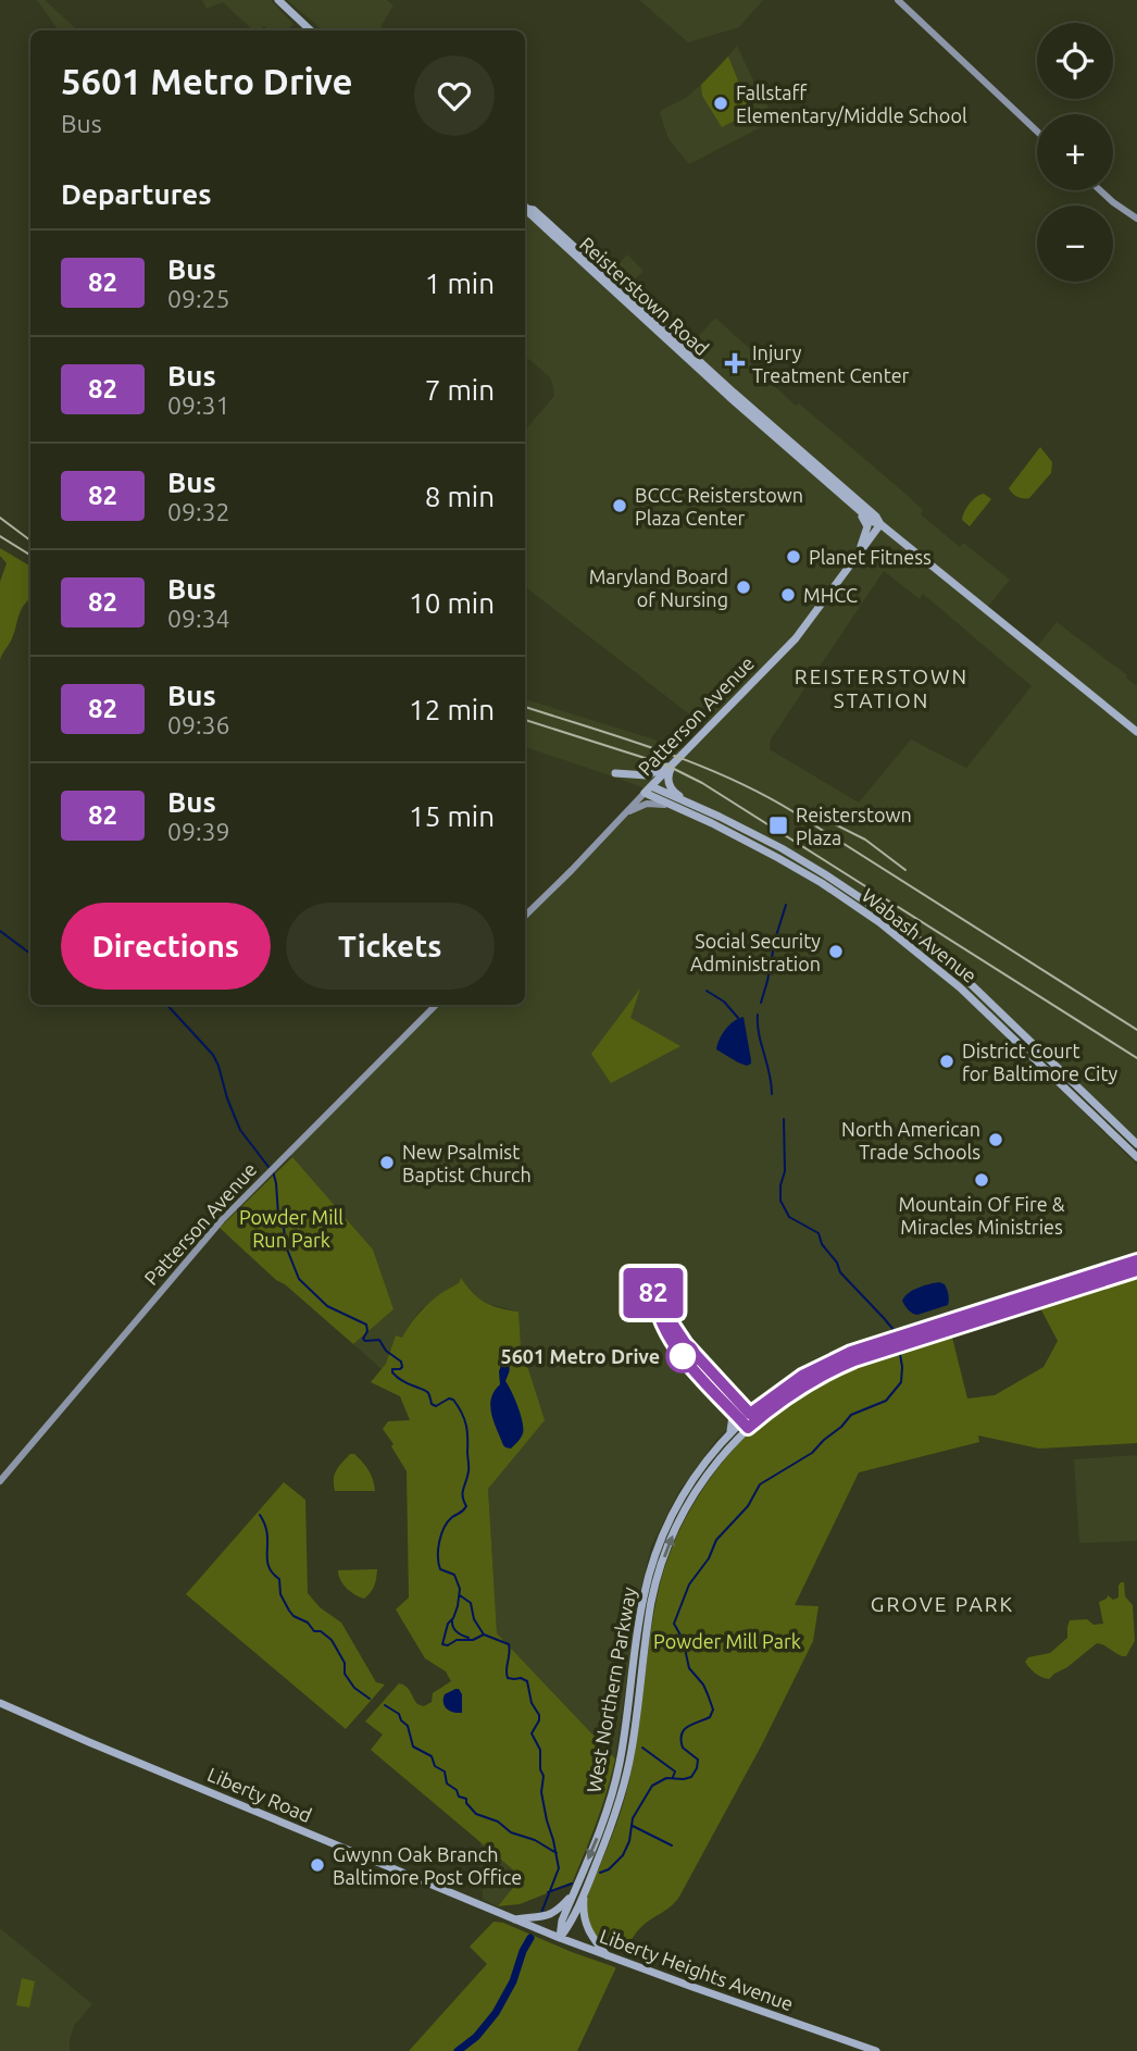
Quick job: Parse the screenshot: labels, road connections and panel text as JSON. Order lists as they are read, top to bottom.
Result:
{
  "streets": {
    "main road": [
      "Reisterstown Road",
      "Patterson Avenue",
      "Wabash Avenue",
      "West Northern Parkway",
      "Liberty Road",
      "Liberty Heights Avenue"
    ]
  },
  "crossings": [
    ["Reisterstown Road", "Patterson Avenue"],
    ["Patterson Avenue", "Wabash Avenue"],
    ["West Northern Parkway", "Liberty Heights Avenue"],
    ["Liberty Road", "Liberty Heights Avenue"]
  ],
  "districts": ["REISTERSTOWN STATION", "GROVE PARK"],
  "parks": ["Powder Mill Run Park", "Powder Mill Park"],
  "places": {
    "other": [
      "Fallstaff Elementary/Middle School",
      "BCCC Reisterstown Plaza Center",
      "Planet Fitness",
      "Maryland Board of Nursing",
      "MHCC",
      "Social Security Administration",
      "District Court for Baltimore City",
      "North American Trade Schools",
      "New Psalmist Baptist Church",
      "Mountain Of Fire & Miracles Ministries",
      "5601 Metro Drive",
      "Gwynn Oak Branch Baltimore Post Office"
    ],
    "health": ["Injury Treatment Center"],
    "transit": ["Reisterstown Plaza"]
  },
  "lines": ["bus line 82"],
  "page": {
    "on_map": "82",
    "map_buttons": ["+", "−"],
    "heading": [
      ["5601 Metro Drive", "Bus"],
      "Departures"
    ],
    "list": [
      {
        "mark": "82",
        "name": "Bus",
        "note": "09:25",
        "value": "1 min"
      },
      {
        "mark": "82",
        "name": "Bus",
        "note": "09:31",
        "value": "7 min"
      },
      {
        "mark": "82",
        "name": "Bus",
        "note": "09:32",
        "value": "8 min"
      },
      {
        "mark": "82",
        "name": "Bus",
        "note": "09:34",
        "value": "10 min"
      },
      {
        "mark": "82",
        "name": "Bus",
        "note": "09:36",
        "value": "12 min"
      },
      {
        "mark": "82",
        "name": "Bus",
        "note": "09:39",
        "value": "15 min"
      }
    ],
    "buttons": ["Directions", "Tickets"]
  }
}
